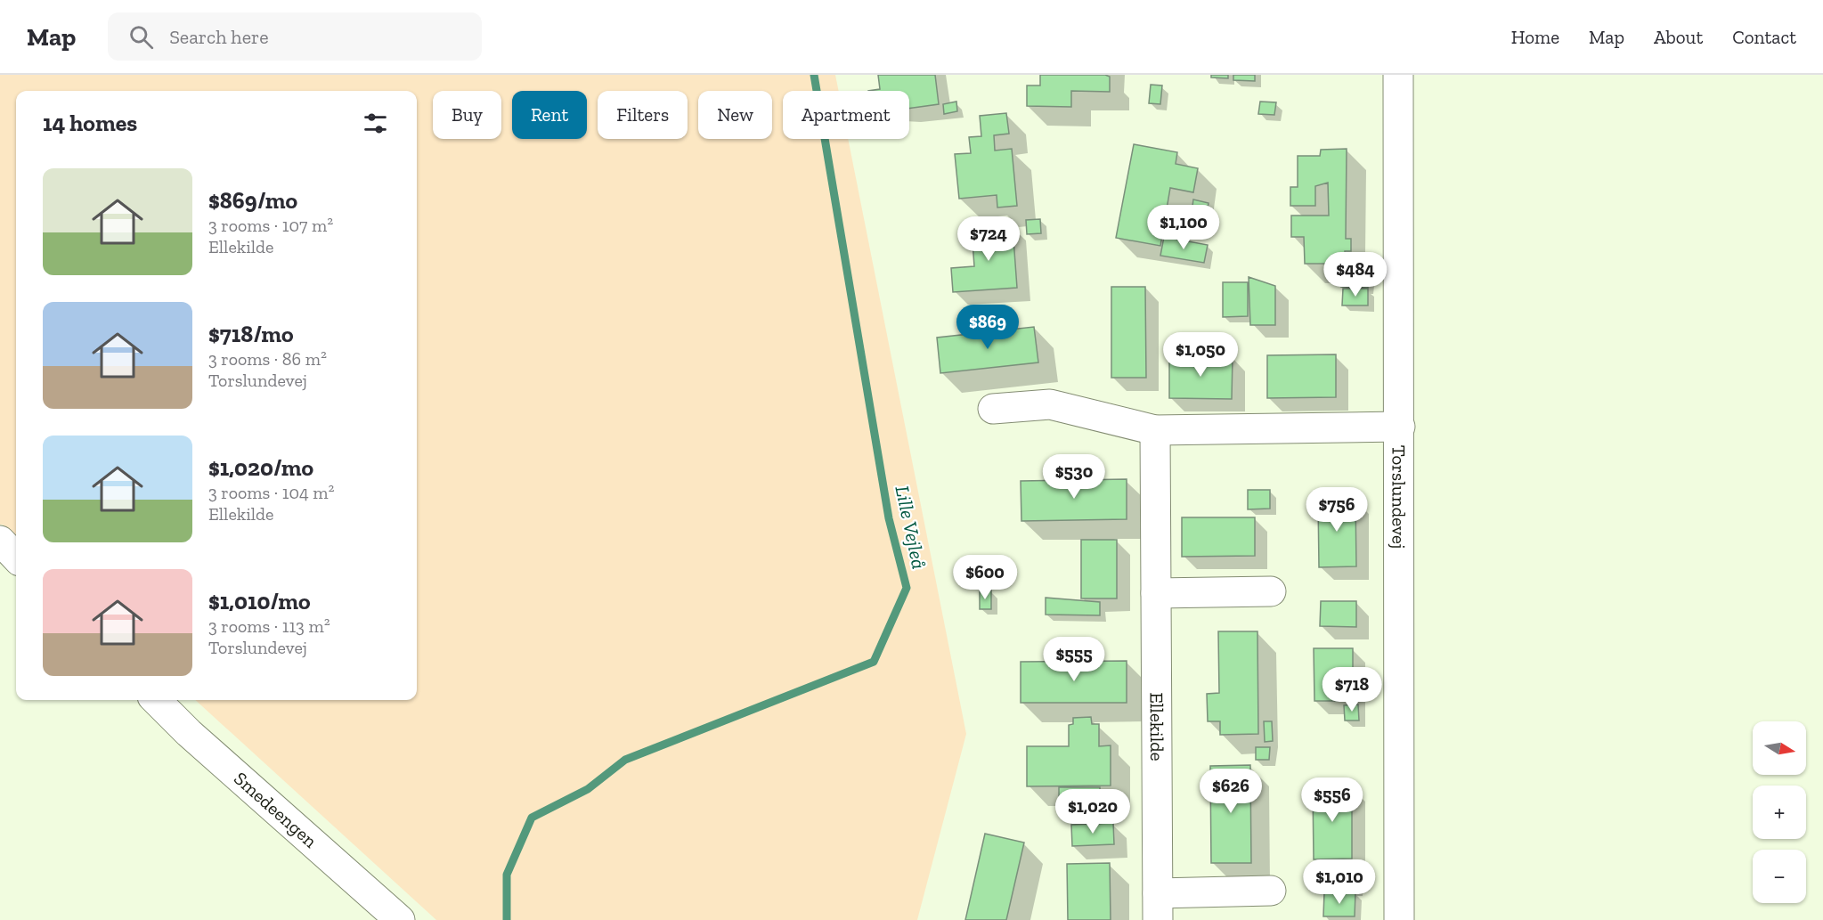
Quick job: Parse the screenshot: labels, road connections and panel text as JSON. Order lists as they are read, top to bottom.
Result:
{
  "streets": {
    "street": ["Torslundevej", "Ellekilde", "Smedeengen"]
  },
  "water": ["Lille Vejleå"],
  "north": "right",
  "page": {
    "header": "Map",
    "search": "Search here",
    "nav": [
      "Home",
      "Map",
      "About",
      "Contact"
    ],
    "chip": [
      "Buy",
      "Rent",
      "Filters",
      "New",
      "Apartment"
    ],
    "heading": "14 homes",
    "list": [
      {
        "name": "$869/mo",
        "note": "3 rooms · 107 m² · Ellekilde"
      },
      {
        "name": "$718/mo",
        "note": "3 rooms · 86 m² · Torslundevej"
      },
      {
        "name": "$1,020/mo",
        "note": "3 rooms · 104 m² · Ellekilde"
      },
      {
        "name": "$1,010/mo",
        "note": "3 rooms · 113 m² · Torslundevej"
      }
    ],
    "price": [
      "$1,100",
      "$724",
      "$484",
      "$869",
      "$1,050",
      "$530",
      "$756",
      "$600",
      "$555",
      "$718",
      "$626",
      "$556",
      "$1,020",
      "$1,010"
    ],
    "map_buttons": ["+", "−"]
  }
}
